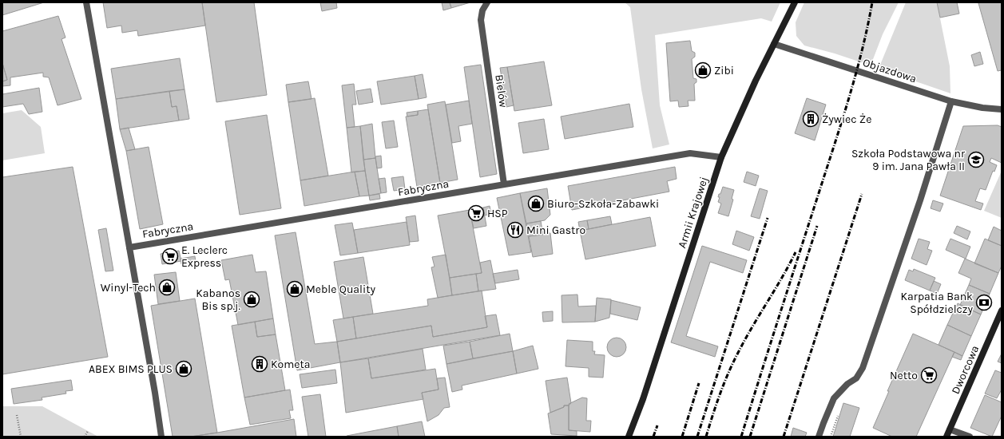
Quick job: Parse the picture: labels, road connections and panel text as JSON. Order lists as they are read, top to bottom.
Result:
{
  "streets": {
    "street": [
      "Objazdowa",
      "Bielów",
      "Fabryczna",
      "Armii Krajowej",
      "Dworcowa"
    ]
  },
  "crossings": [
    ["Objazdowa", "Armii Krajowej"],
    ["Bielów", "Fabryczna"],
    ["Fabryczna", "Armii Krajowej"]
  ],
  "places": {
    "shop": [
      "Zibi",
      "Biuro-Szkoła-Zabawki",
      "Winyl-Tech",
      "Meble Quality",
      "Kabanos Bis sp.j.",
      "ABEX BIMS PLUS"
    ],
    "building": ["Żywiec Że", "Kometa"],
    "school or university": ["Szkoła Podstawowa nr 9 im. Jana Pawła II"],
    "supermarket": ["HSP", "E. Leclerc Express", "Netto"],
    "restaurant": ["Mini Gastro"],
    "bank": ["Karpatia Bank Spółdzielczy"]
  }
}
